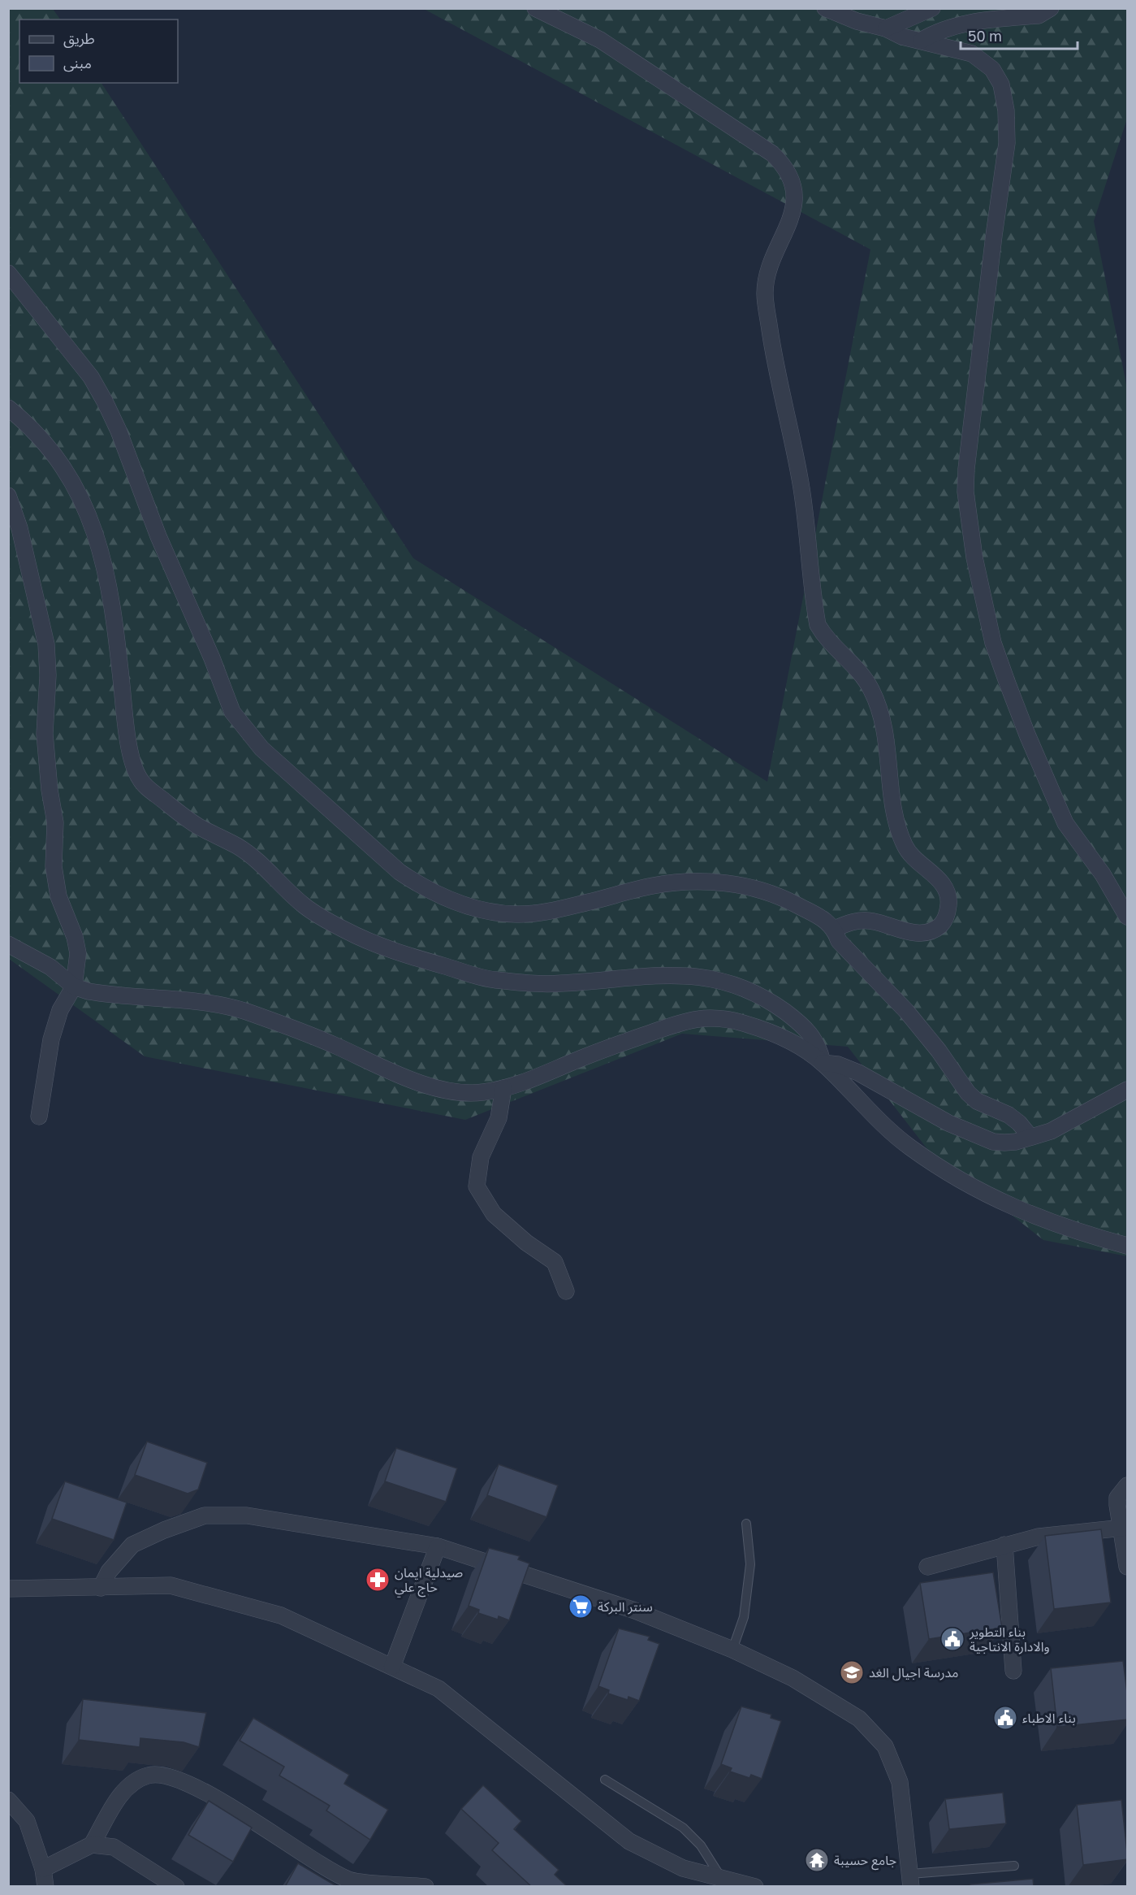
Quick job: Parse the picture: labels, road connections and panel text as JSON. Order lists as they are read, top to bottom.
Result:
{
  "places": {
    "pharmacy": ["صيدلية ايمان حاج علي"],
    "supermarket": ["سنتر البركة"],
    "public building": ["بناء التطوير والادارة الانتاجية", "بناء الاطباء"],
    "school or university": ["مدرسة اجيال الغد"],
    "temple": ["جامع حسيبة"]
  },
  "legend": ["طريق", "مبنى"],
  "scale_bar": "50 m"
}
